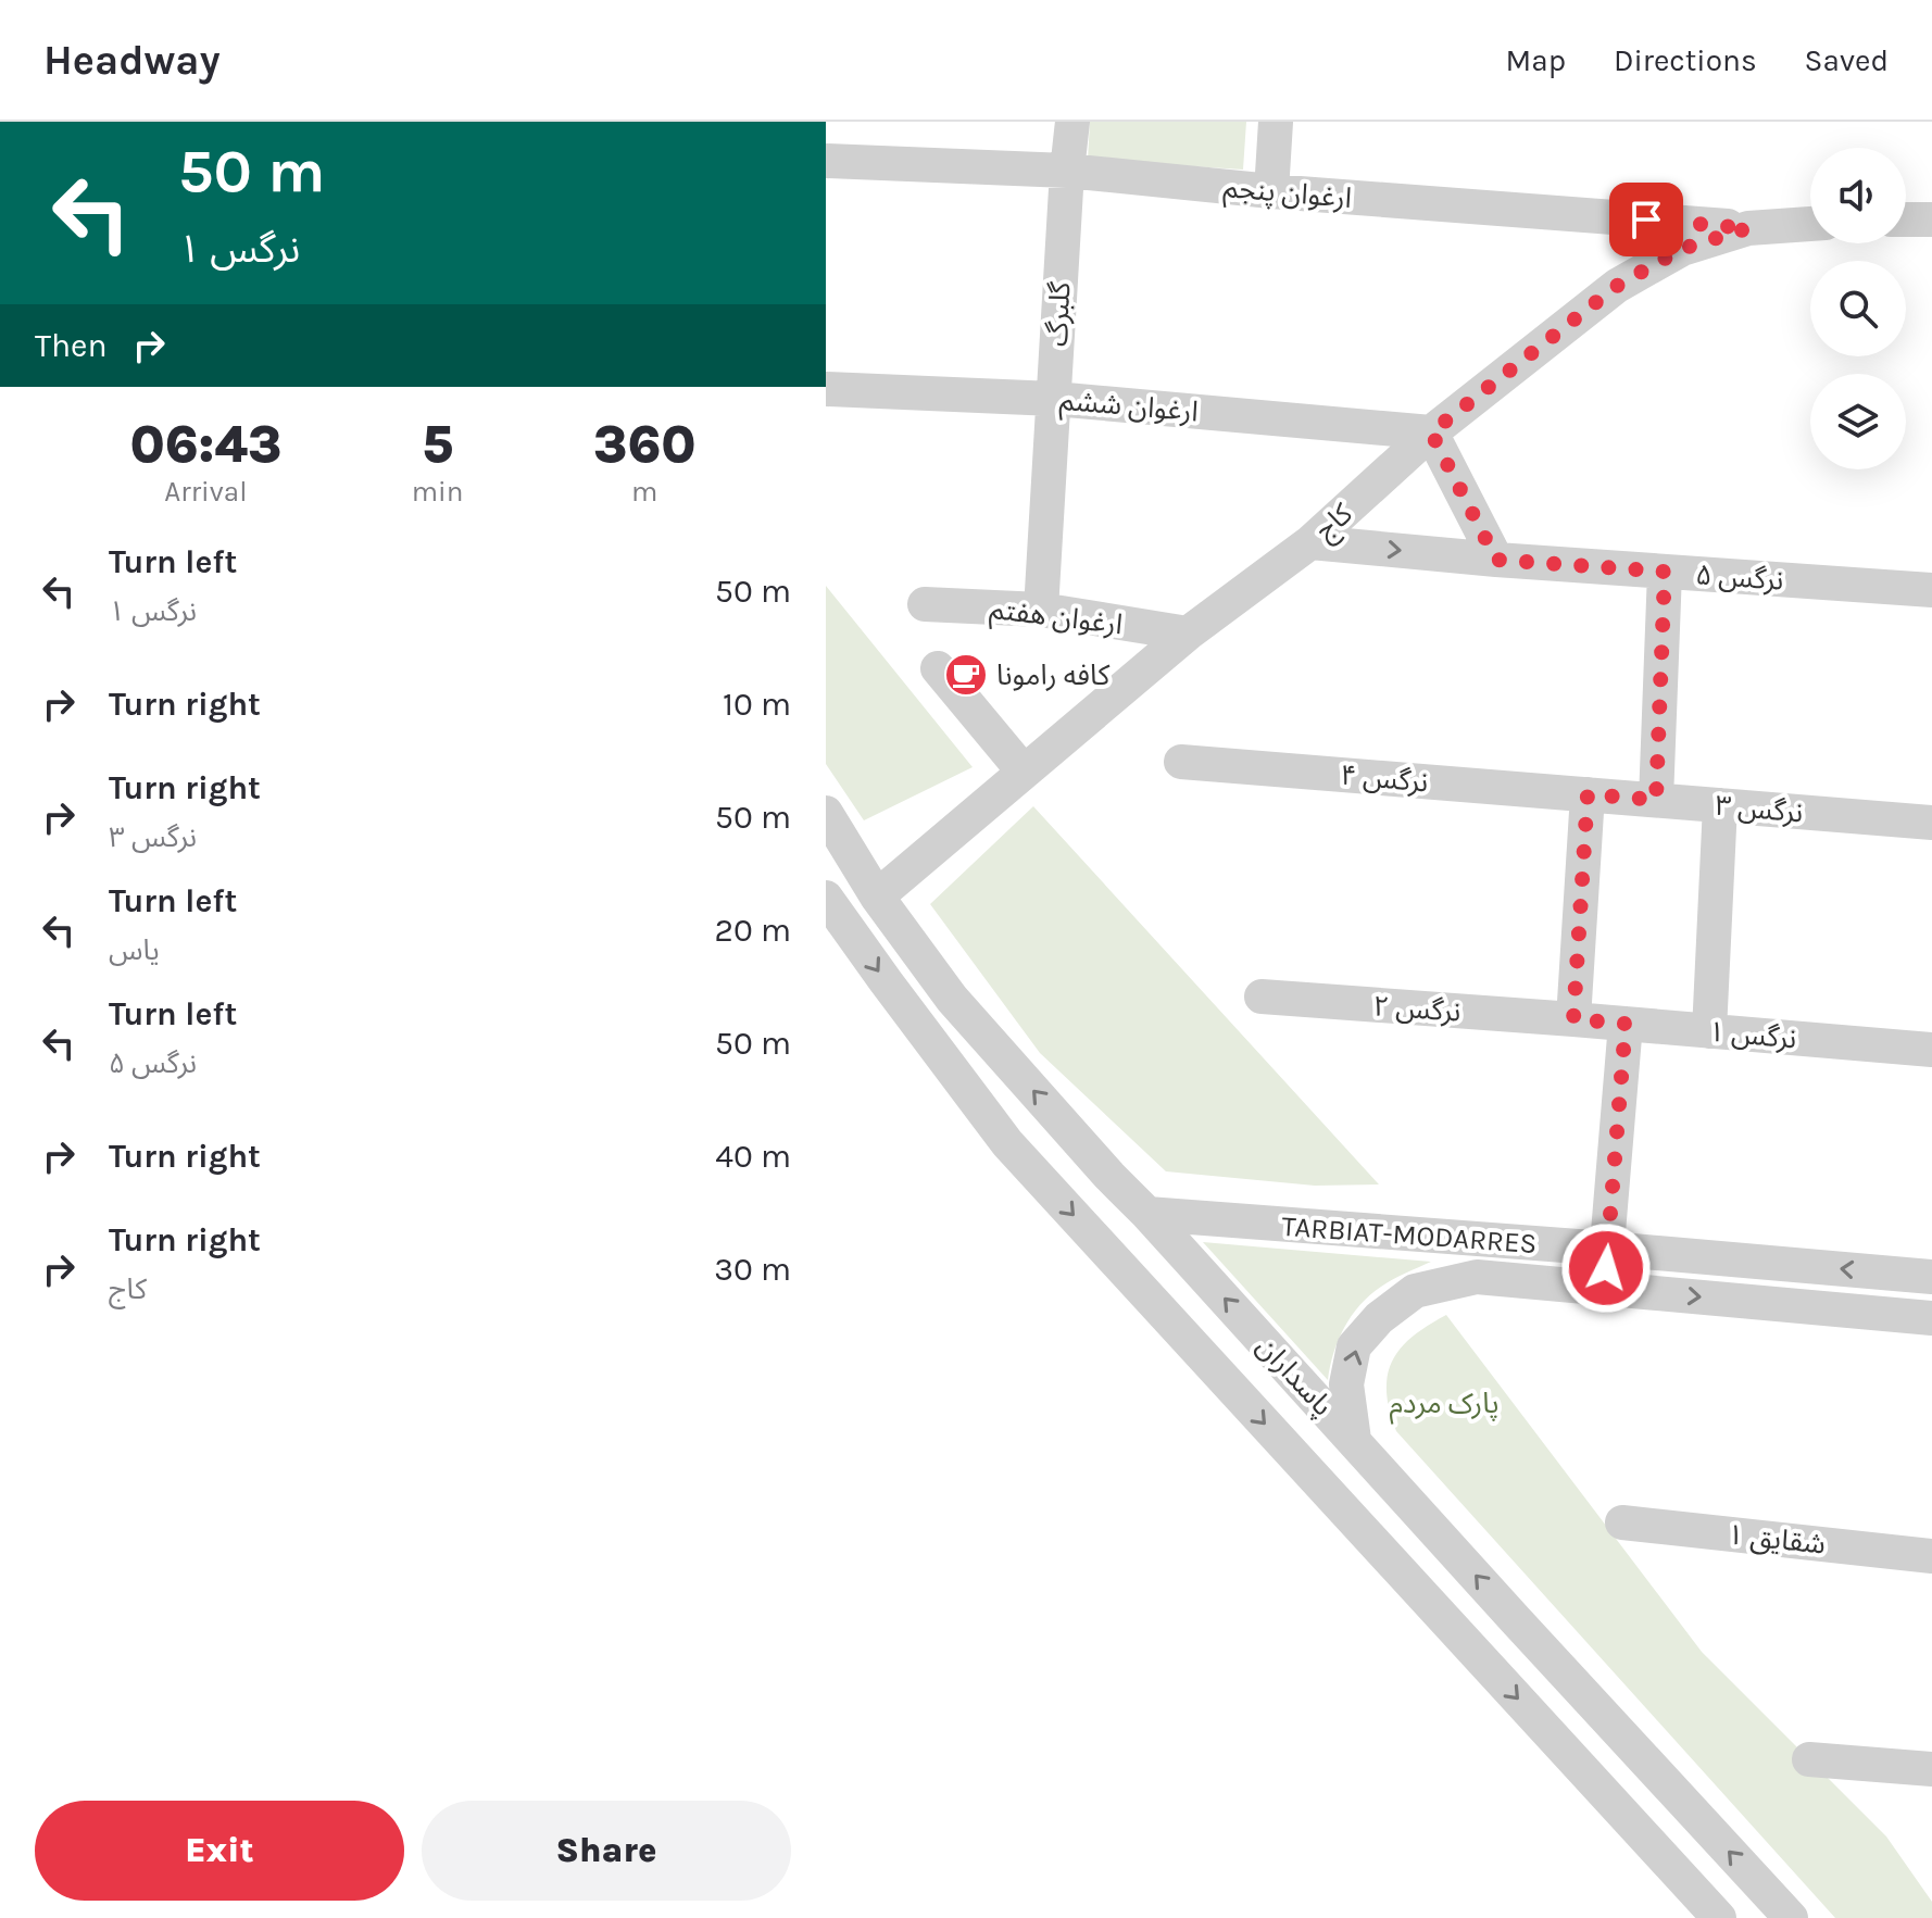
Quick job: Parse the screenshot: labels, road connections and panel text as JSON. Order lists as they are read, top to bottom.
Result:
{
  "streets": {
    "street": [
      "ارغوان پنجم",
      "گلبرگ",
      "ارغوان ششم",
      "کاج",
      "۵ نرگس",
      "ارغوان هفتم",
      "نرگس ۴",
      "نرگس ۳",
      "نرگس ۲",
      "نرگس ۱",
      "TARBIAT-MODARRES",
      "پاسداران",
      "شقایق ۱"
    ]
  },
  "crossings": [
    ["ارغوان پنجم", "گلبرگ"],
    ["ارغوان پنجم", "کاج"],
    ["گلبرگ", "ارغوان ششم"],
    ["گلبرگ", "ارغوان هفتم"],
    ["ارغوان ششم", "کاج"],
    ["کاج", "۵ نرگس"],
    ["کاج", "ارغوان هفتم"],
    ["کاج", "پاسداران"],
    ["نرگس ۴", "نرگس ۳"],
    ["نرگس ۲", "نرگس ۱"],
    ["TARBIAT-MODARRES", "پاسداران"]
  ],
  "parks": ["پارک مردم"],
  "places": {
    "cafe": ["کافه رامونا"]
  },
  "page": {
    "header": "Headway",
    "nav": ["Map", "Directions", "Saved"],
    "turn": ["50 m", "نرگس ۱"],
    "then": "Then",
    "eta": [
      "06:43",
      "Arrival",
      "5",
      "min",
      "360",
      "m"
    ],
    "list": [
      {
        "name": "Turn left",
        "note": "نرگس ۱",
        "value": "50 m"
      },
      {
        "name": "Turn right",
        "value": "10 m"
      },
      {
        "name": "Turn right",
        "note": "نرگس ۳",
        "value": "50 m"
      },
      {
        "name": "Turn left",
        "note": "یاس",
        "value": "20 m"
      },
      {
        "name": "Turn left",
        "note": "۵ نرگس",
        "value": "50 m"
      },
      {
        "name": "Turn right",
        "value": "40 m"
      },
      {
        "name": "Turn right",
        "note": "کاج",
        "value": "30 m"
      }
    ],
    "buttons": ["Exit", "Share"]
  }
}
